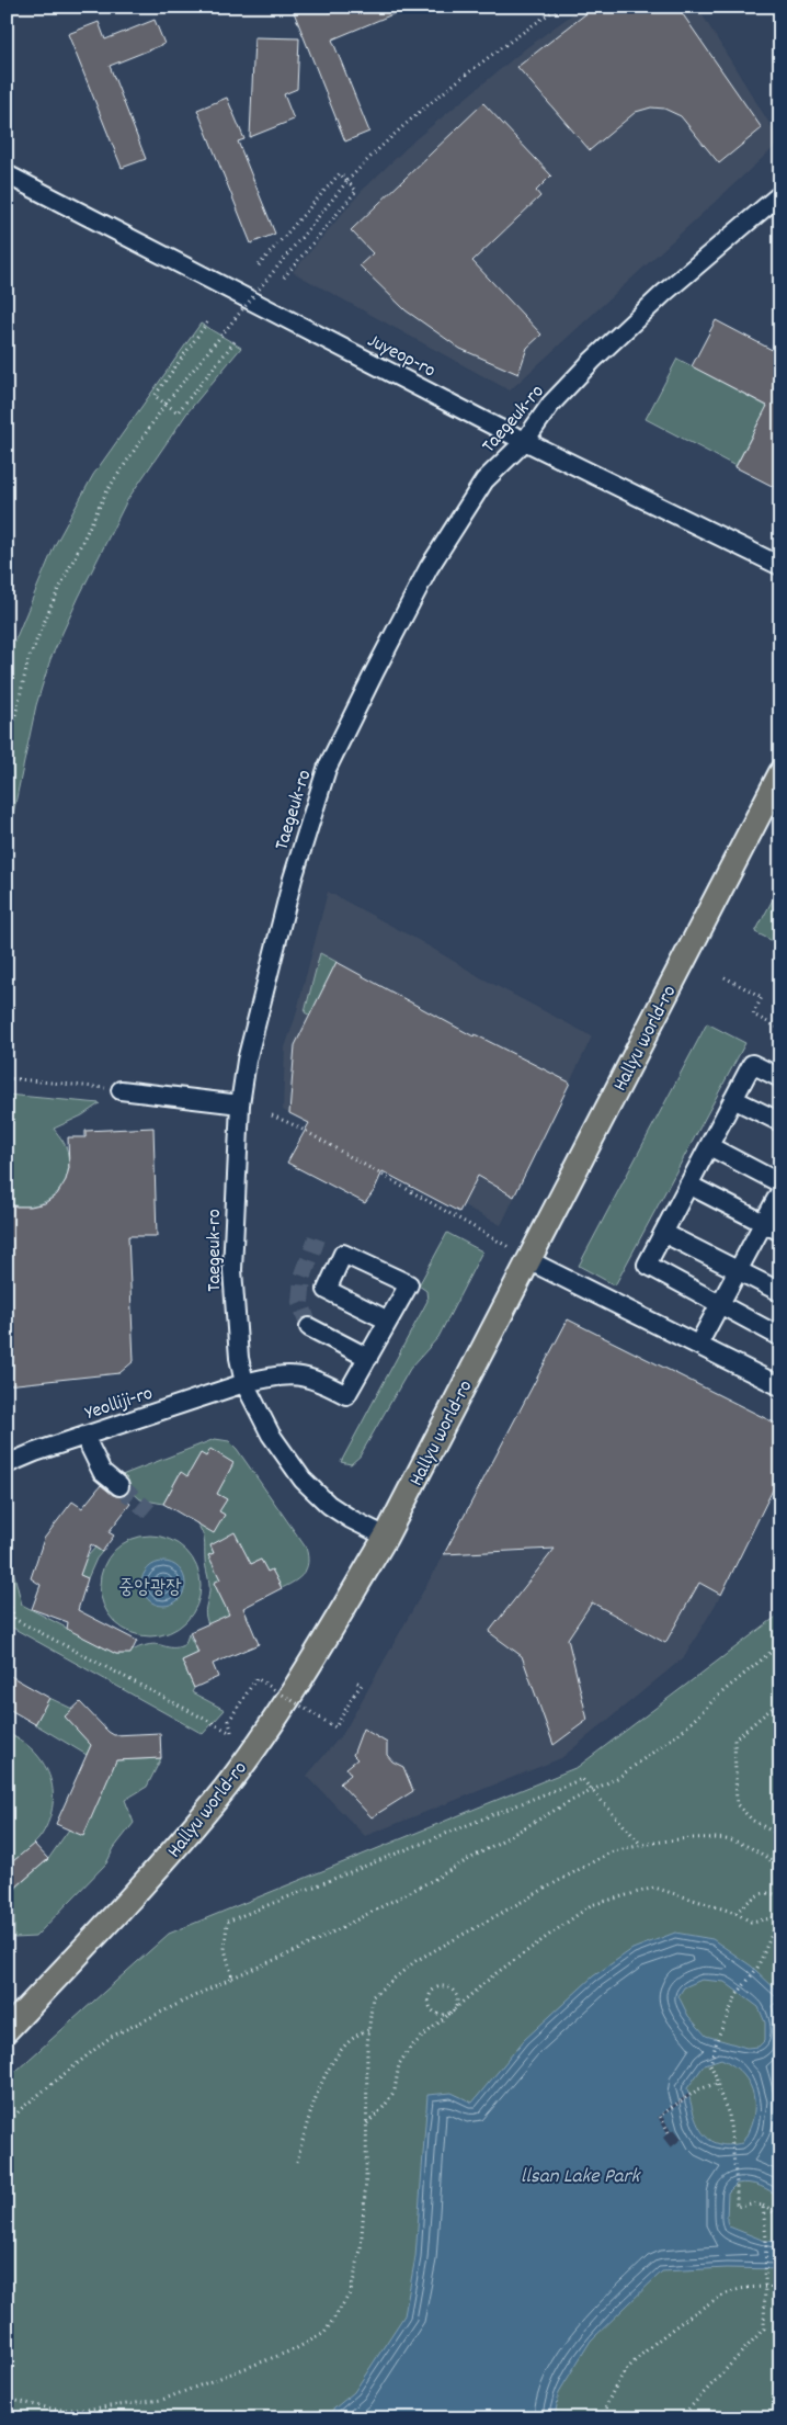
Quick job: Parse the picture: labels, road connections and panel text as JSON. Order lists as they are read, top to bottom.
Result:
{
  "streets": {
    "main road": ["Hallyu world-ro"],
    "street": ["Juyeop-ro", "Taegeuk-ro", "Yeolliji-ro"]
  },
  "crossings": [
    ["Juyeop-ro", "Taegeuk-ro"],
    ["Taegeuk-ro", "Hallyu world-ro"],
    ["Taegeuk-ro", "Yeolliji-ro"]
  ],
  "water": ["llsan Lake Park"],
  "parks": ["중앙광장"]
}
